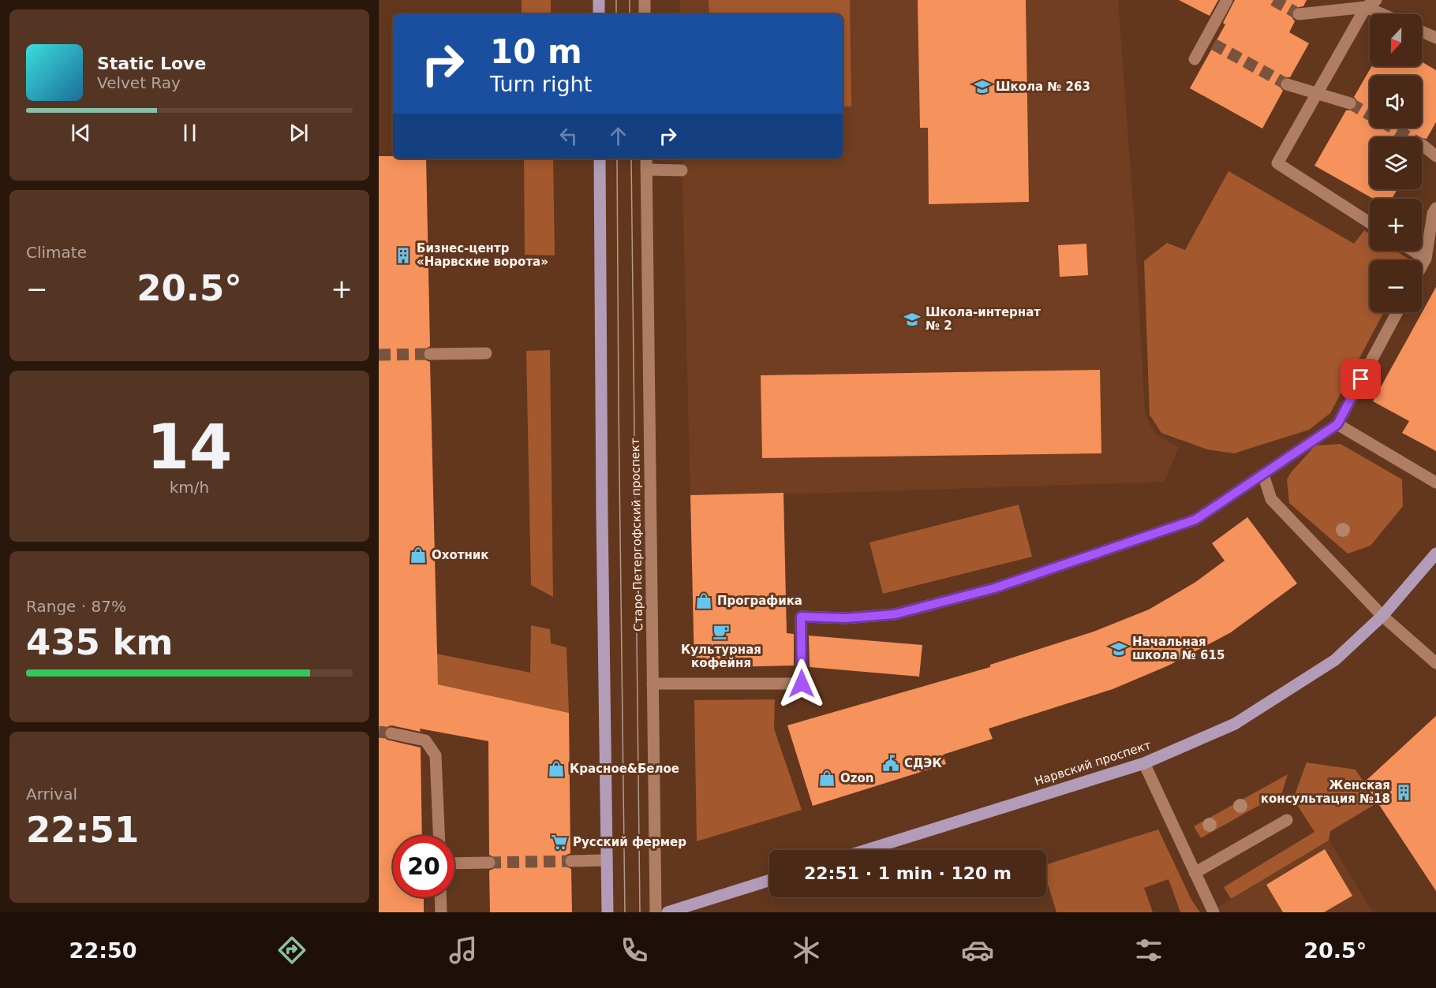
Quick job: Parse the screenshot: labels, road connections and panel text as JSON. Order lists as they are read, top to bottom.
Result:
{
  "streets": {
    "main road": ["Нарвский проспект"],
    "street": ["Старо-Петергофский проспект"]
  },
  "places": {
    "school or university": ["Школа № 263", "Школа-интернат № 2", "Начальная школа № 615"],
    "building": ["Бизнес-центр «Нарвские ворота»", "Женская консультация №18"],
    "shop": [
      "Охотник",
      "Прографика",
      "Красное&Белое",
      "Ozon"
    ],
    "cafe": ["Культурная кофейня"],
    "public building": ["СДЭК"],
    "supermarket": ["Русский фермер"]
  },
  "north": "bottom",
  "page": {
    "map_buttons": ["+", "−"],
    "turn": ["10 m", "Turn right"],
    "song": ["Static Love", "Velvet Ray"],
    "tile": [
      "Climate",
      ["14", "km/h"],
      ["Range · 87%", "435 km"],
      ["Arrival", "22:51"]
    ],
    "heat": ["−", "20.5°", "+"],
    "limit": "20",
    "trip": "22:51 · 1 min · 120 m",
    "tabs": ["22:50", "20.5°"]
  }
}
